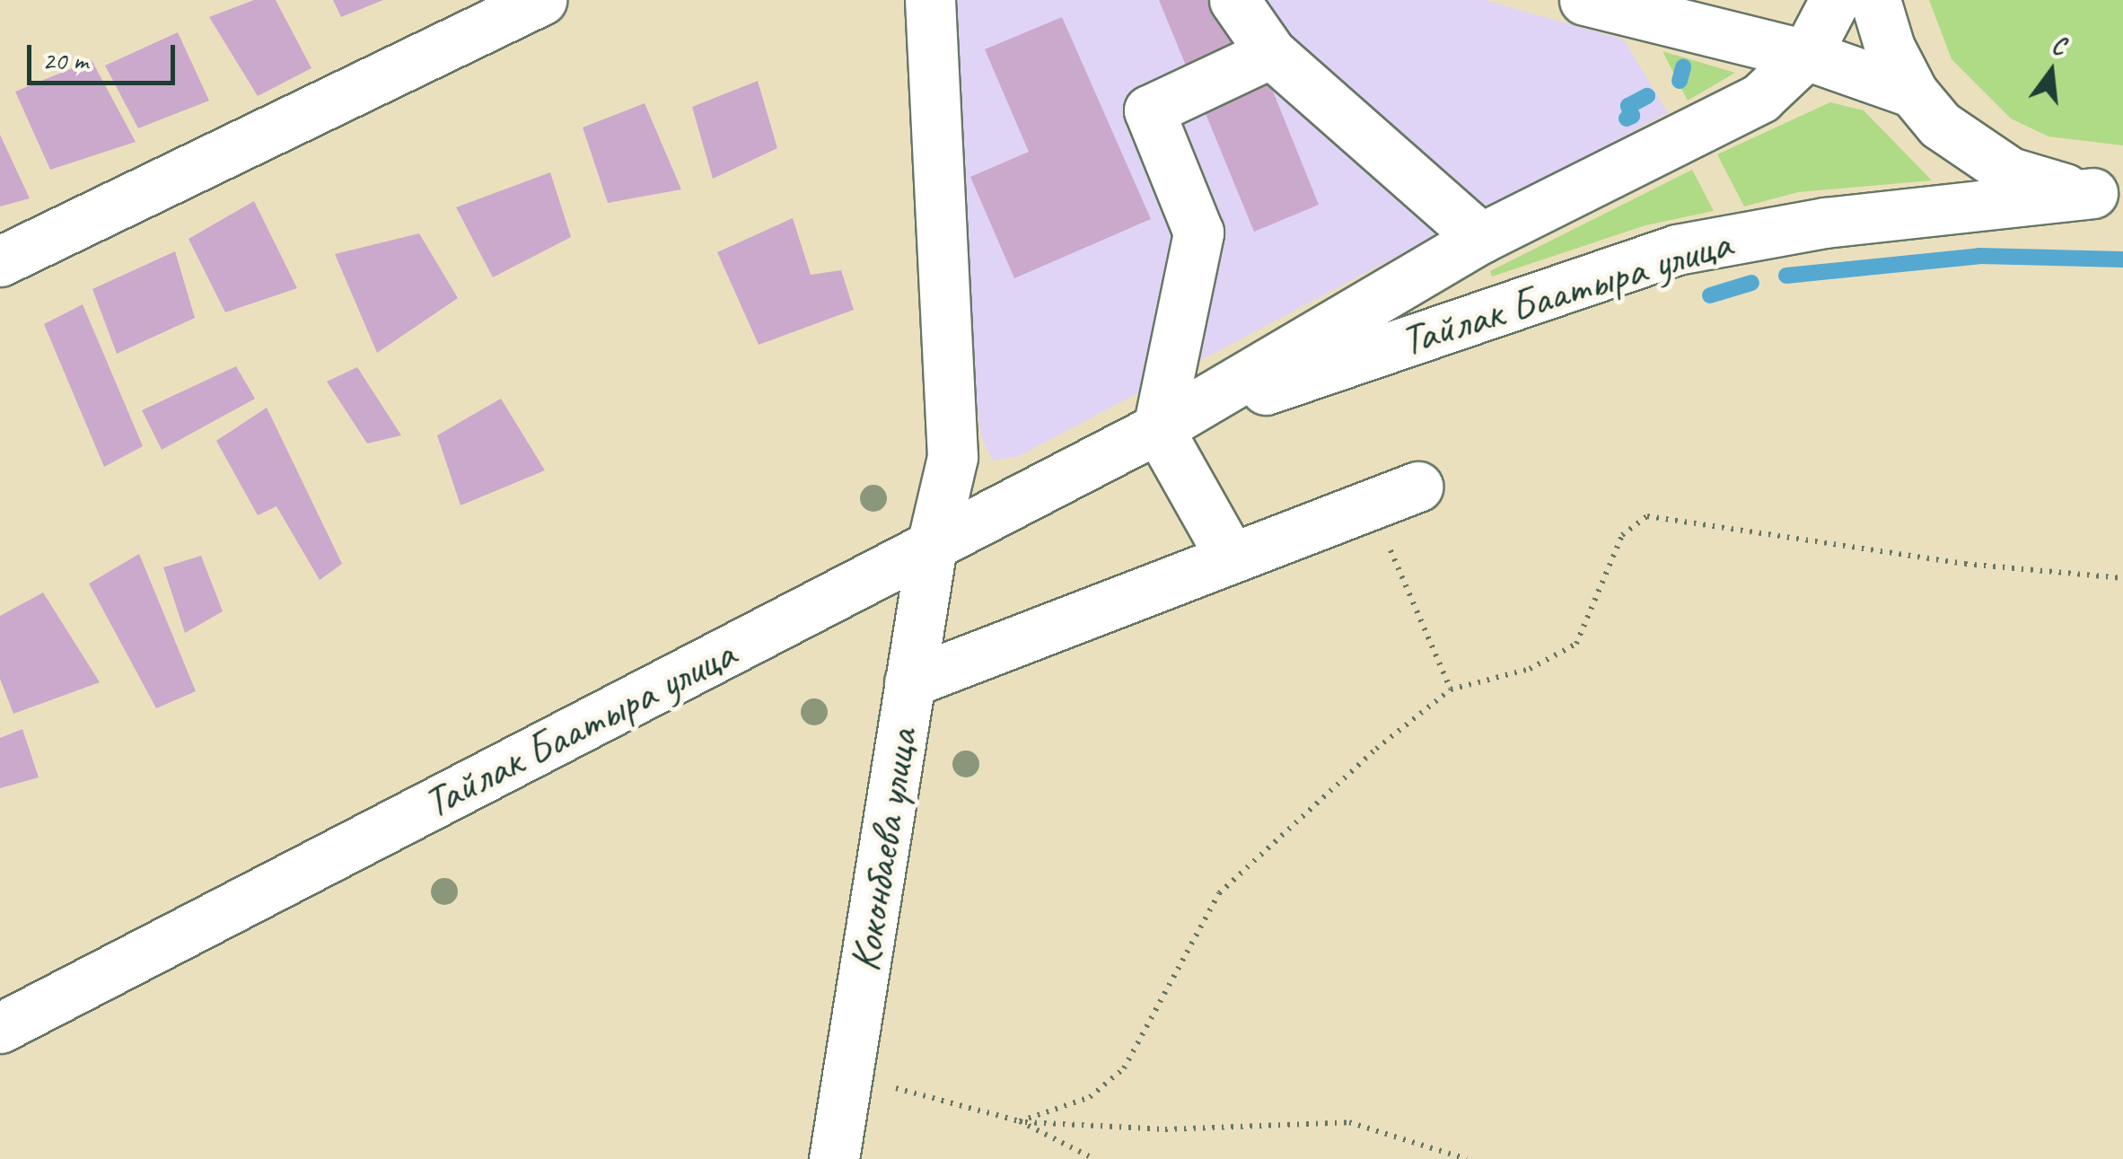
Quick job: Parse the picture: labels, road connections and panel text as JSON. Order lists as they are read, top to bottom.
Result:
{
  "streets": {
    "main road": ["Тайлак Баатыра улица", "Коконбаева улица"]
  },
  "crossings": [
    ["Тайлак Баатыра улица", "Коконбаева улица"]
  ],
  "scale_bar": "20 m",
  "north": "top"
}
